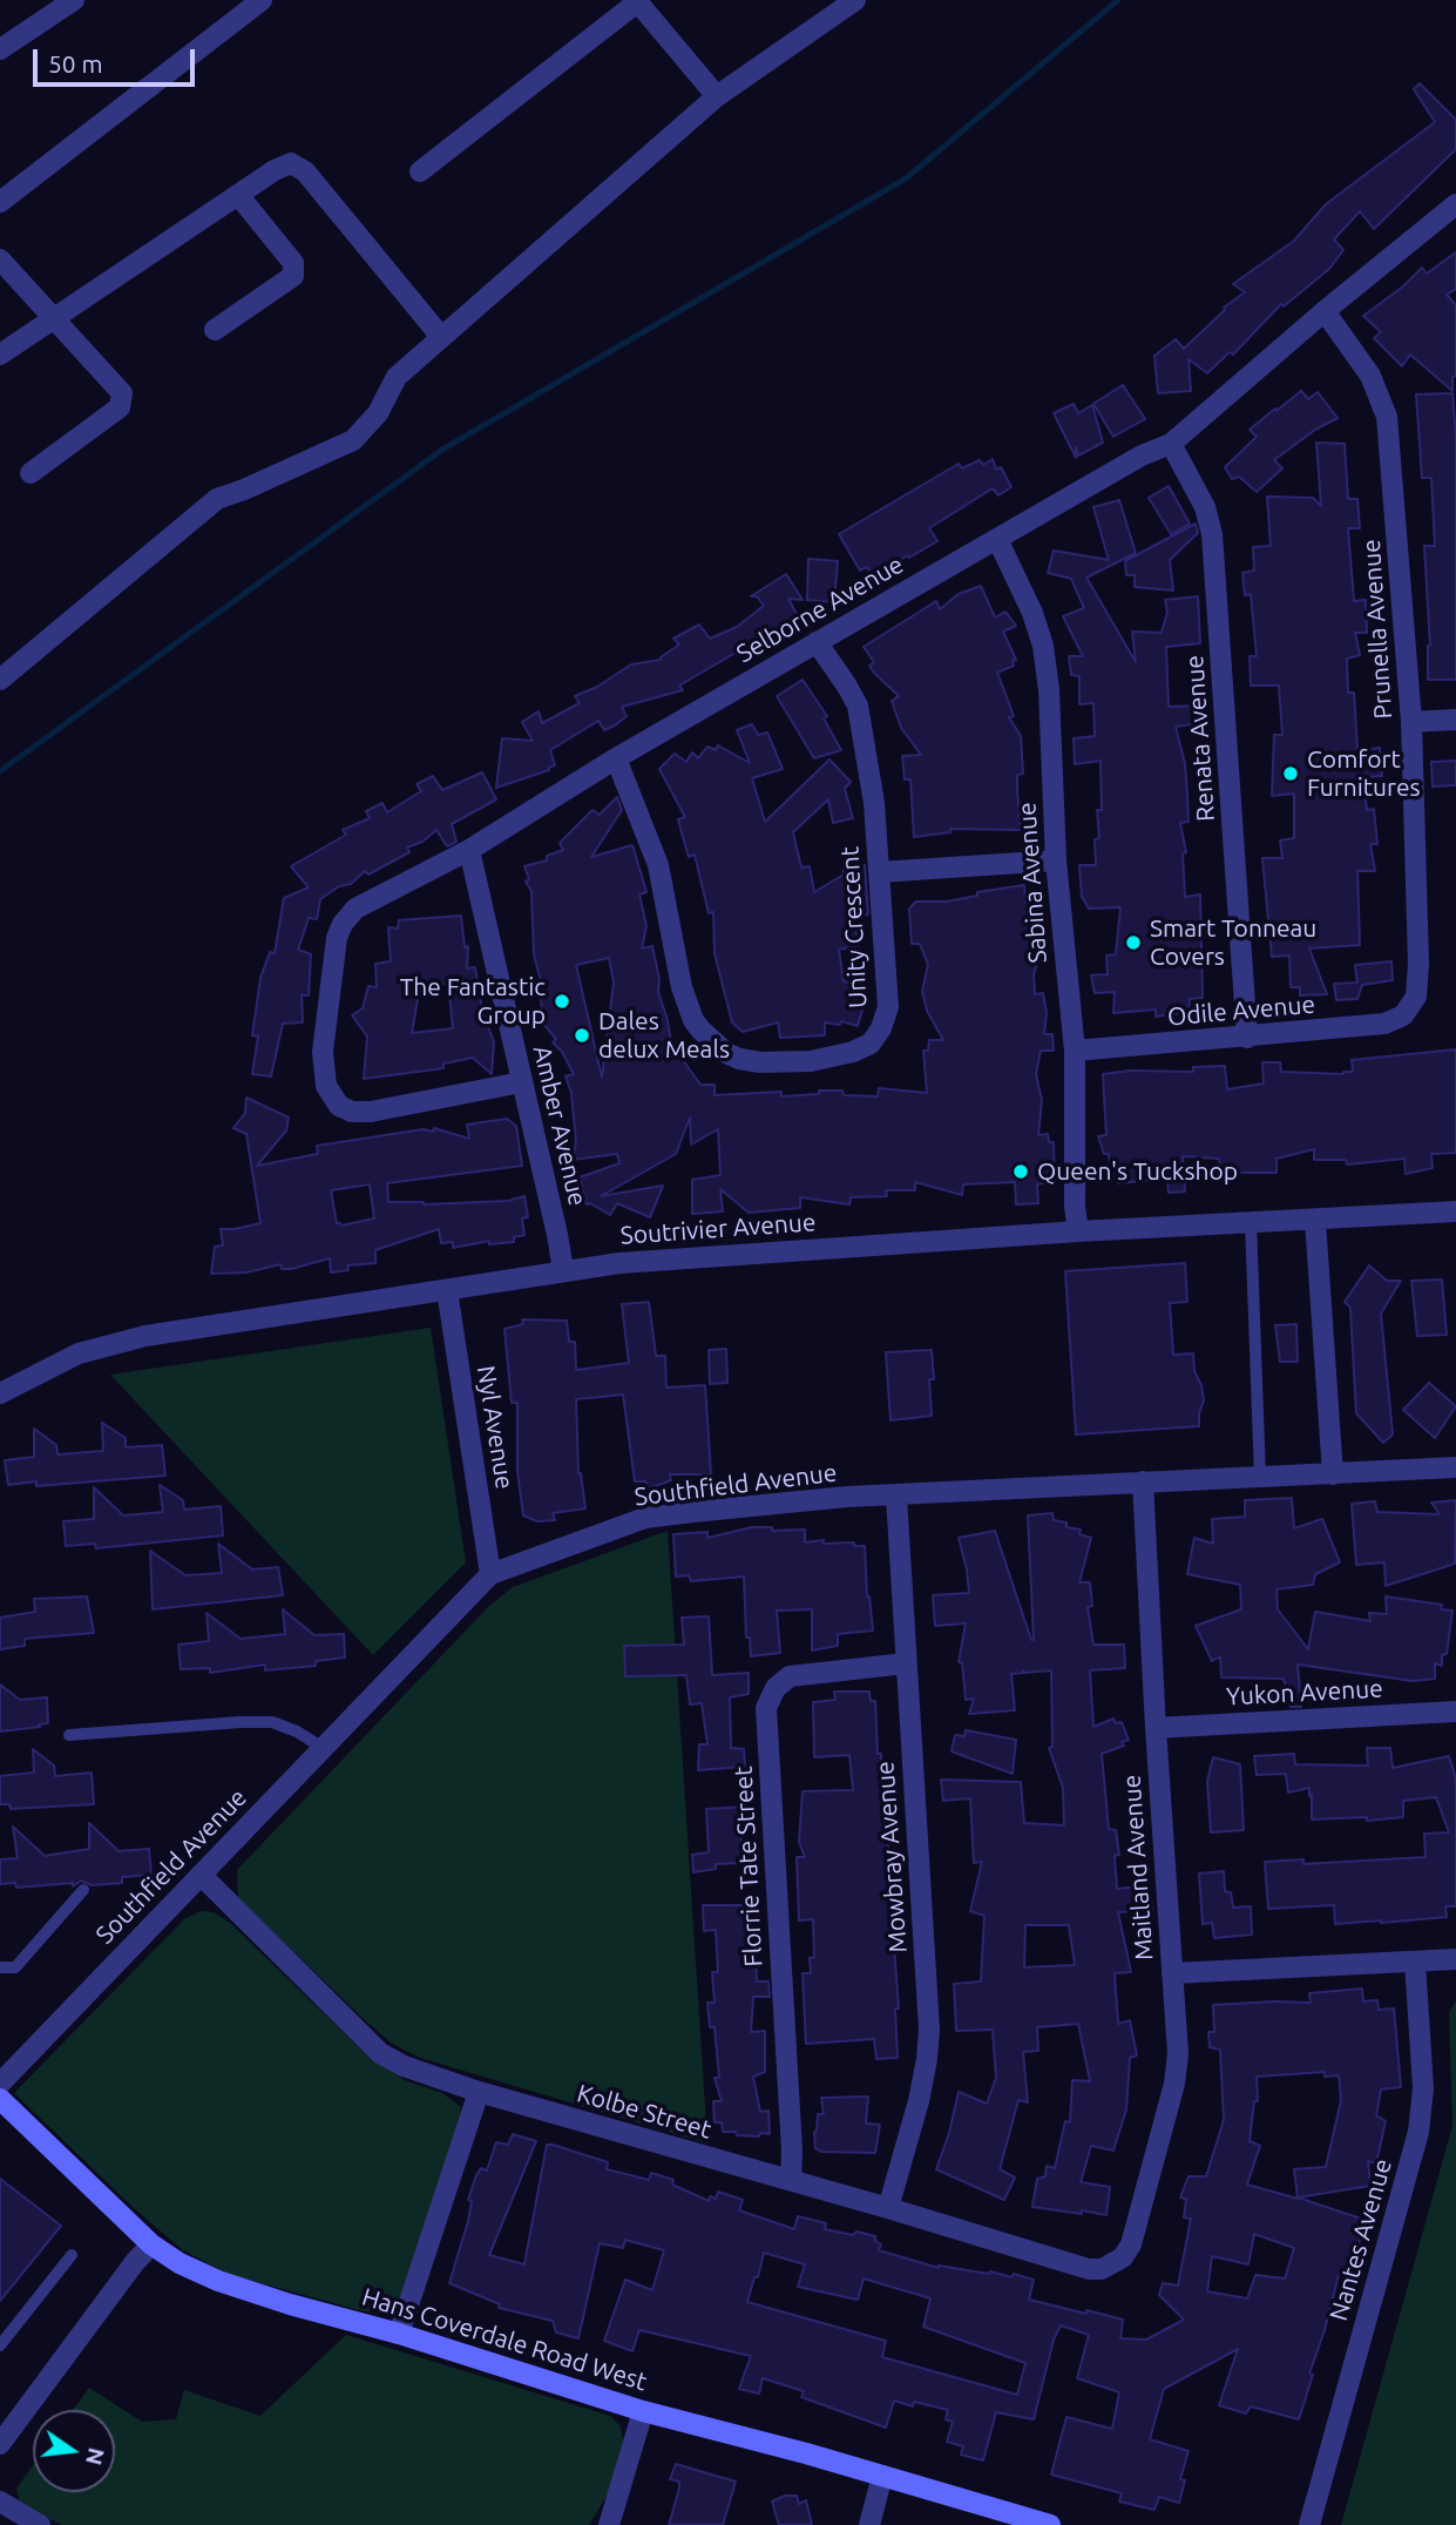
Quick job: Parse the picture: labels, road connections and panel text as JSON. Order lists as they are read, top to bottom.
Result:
{
  "streets": {
    "street": [
      "Selborne Avenue",
      "Prunella Avenue",
      "Renata Avenue",
      "Sabina Avenue",
      "Unity Crescent",
      "Odile Avenue",
      "Amber Avenue",
      "Soutrivier Avenue",
      "Nyl Avenue",
      "Southfield Avenue",
      "Yukon Avenue",
      "Mowbray Avenue",
      "Florrie Tate Street",
      "Maitland Avenue",
      "Kolbe Street",
      "Nantes Avenue",
      "Hans Coverdale Road West"
    ]
  },
  "crossings": [
    ["Selborne Avenue", "Prunella Avenue"],
    ["Selborne Avenue", "Renata Avenue"],
    ["Selborne Avenue", "Sabina Avenue"],
    ["Selborne Avenue", "Unity Crescent"],
    ["Selborne Avenue", "Amber Avenue"],
    ["Prunella Avenue", "Odile Avenue"],
    ["Renata Avenue", "Odile Avenue"],
    ["Sabina Avenue", "Odile Avenue"],
    ["Sabina Avenue", "Soutrivier Avenue"],
    ["Amber Avenue", "Soutrivier Avenue"],
    ["Soutrivier Avenue", "Nyl Avenue"],
    ["Nyl Avenue", "Southfield Avenue"],
    ["Southfield Avenue", "Mowbray Avenue"],
    ["Southfield Avenue", "Maitland Avenue"],
    ["Southfield Avenue", "Kolbe Street"],
    ["Yukon Avenue", "Maitland Avenue"],
    ["Mowbray Avenue", "Florrie Tate Street"],
    ["Mowbray Avenue", "Kolbe Street"],
    ["Florrie Tate Street", "Kolbe Street"],
    ["Maitland Avenue", "Kolbe Street"]
  ],
  "places": [
    "Comfort Furnitures",
    "Smart Tonneau Covers",
    "The Fantastic Group",
    "Dales delux Meals",
    "Queen's Tuckshop"
  ],
  "scale_bar": "50 m",
  "north": "right"
}
